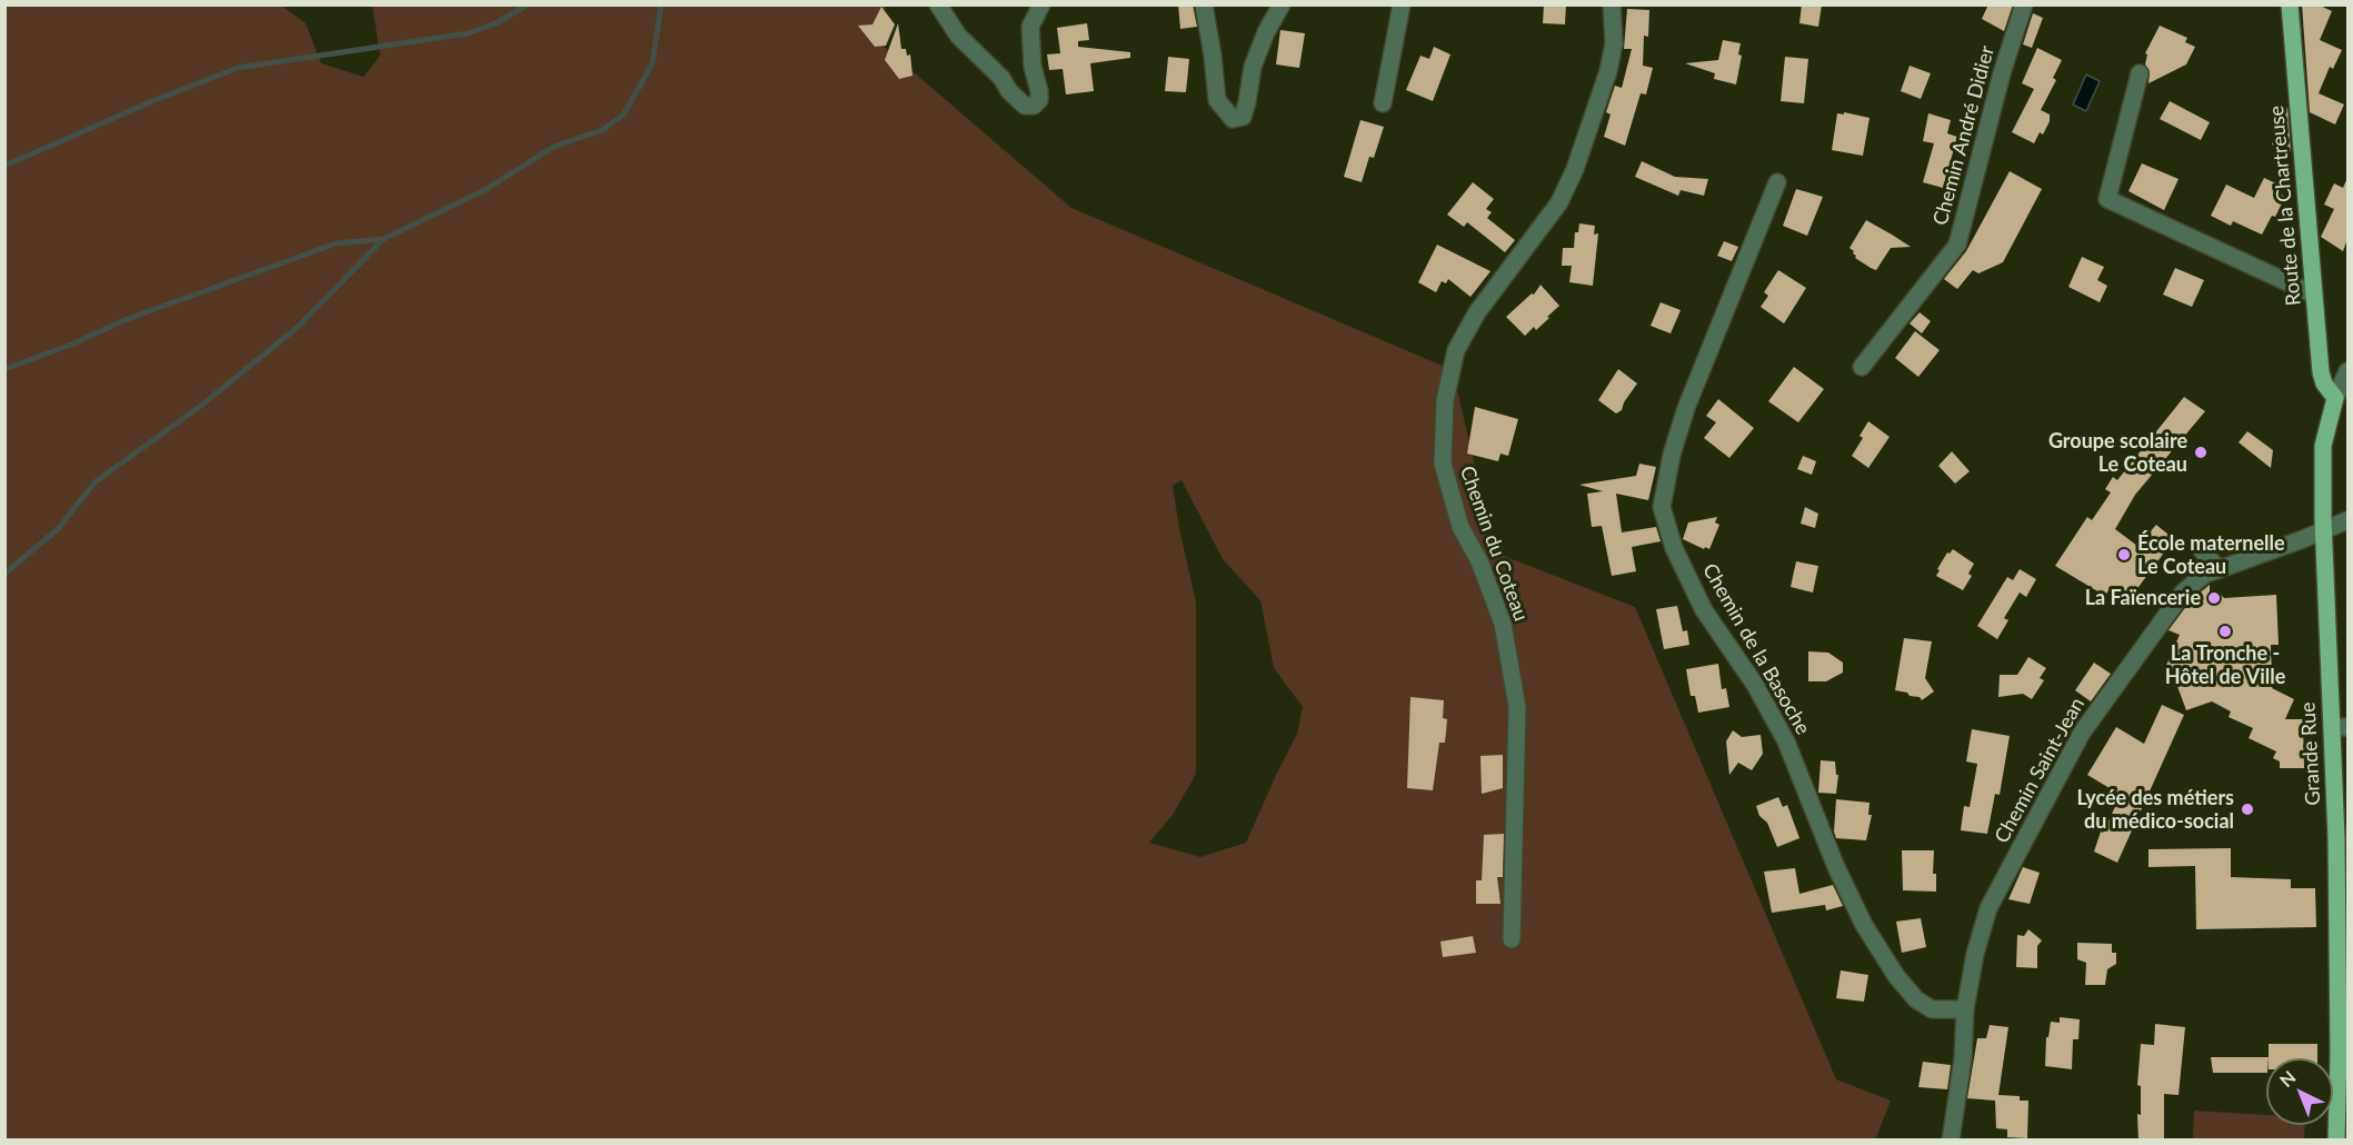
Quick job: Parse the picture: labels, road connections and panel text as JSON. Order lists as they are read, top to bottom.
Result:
{
  "streets": {
    "main road": ["Route de la Chartreuse", "Grande Rue"],
    "street": [
      "Chemin André Didier",
      "Chemin du Coteau",
      "Chemin de la Basoche",
      "Chemin Saint-Jean"
    ]
  },
  "crossings": [
    ["Route de la Chartreuse", "Grande Rue"],
    ["Chemin de la Basoche", "Chemin Saint-Jean"],
    ["Grande Rue", "Chemin Saint-Jean"]
  ],
  "places": [
    "Groupe scolaire Le Coteau",
    "École maternelle Le Coteau",
    "La Faïencerie",
    "La Tronche - Hôtel de Ville",
    "Lycée des métiers du médico-social"
  ],
  "north": "top left"
}
